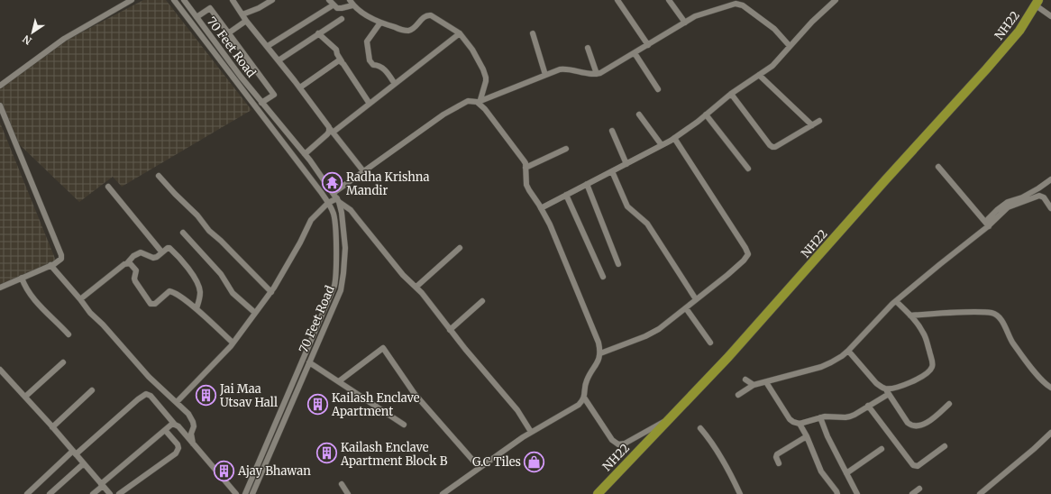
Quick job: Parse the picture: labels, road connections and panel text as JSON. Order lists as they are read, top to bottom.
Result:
{
  "streets": {
    "highway": ["NH22"],
    "street": ["70 Feet Road"]
  },
  "places": {
    "temple": ["Radha Krishna Mandir"],
    "building": [
      "Jai Maa Utsav Hall",
      "Kailash Enclave Apartment",
      "Kailash Enclave Apartment Block B",
      "Ajay Bhawan"
    ],
    "shop": ["G.C Tiles"]
  },
  "north": "bottom left"
}
